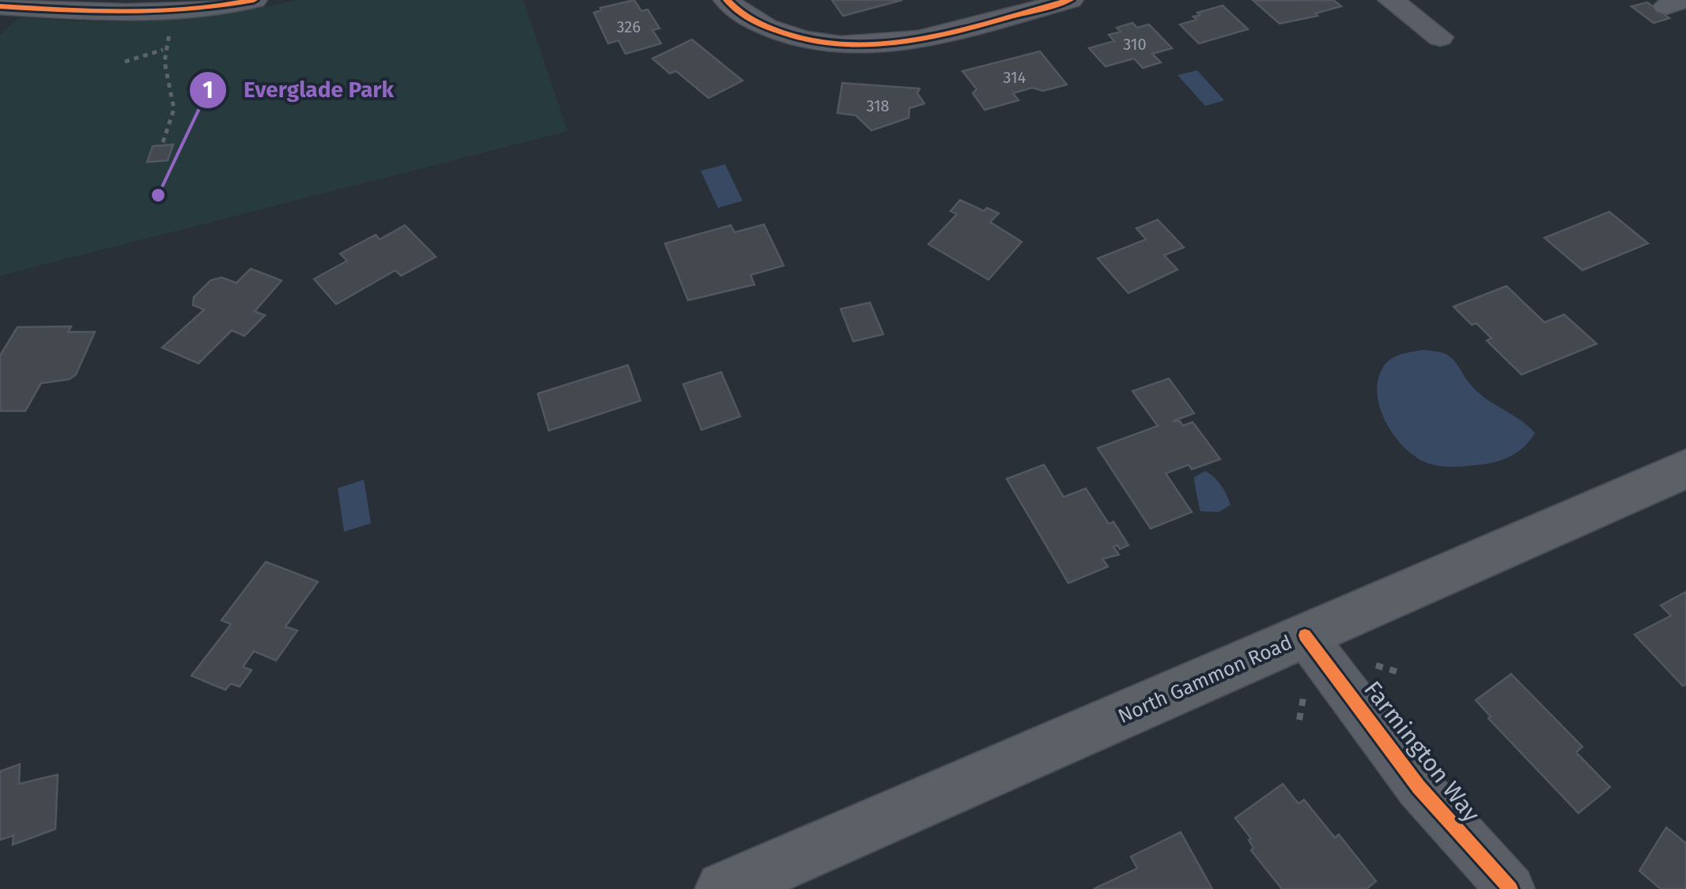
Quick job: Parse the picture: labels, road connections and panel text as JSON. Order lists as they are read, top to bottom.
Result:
{
  "streets": {
    "main road": ["North Gammon Road"],
    "street": ["Farmington Way"]
  },
  "crossings": [
    ["North Gammon Road", "Farmington Way"]
  ],
  "places": ["Everglade Park"],
  "house_numbers": [
    "326",
    "310",
    "314",
    "318"
  ]
}
